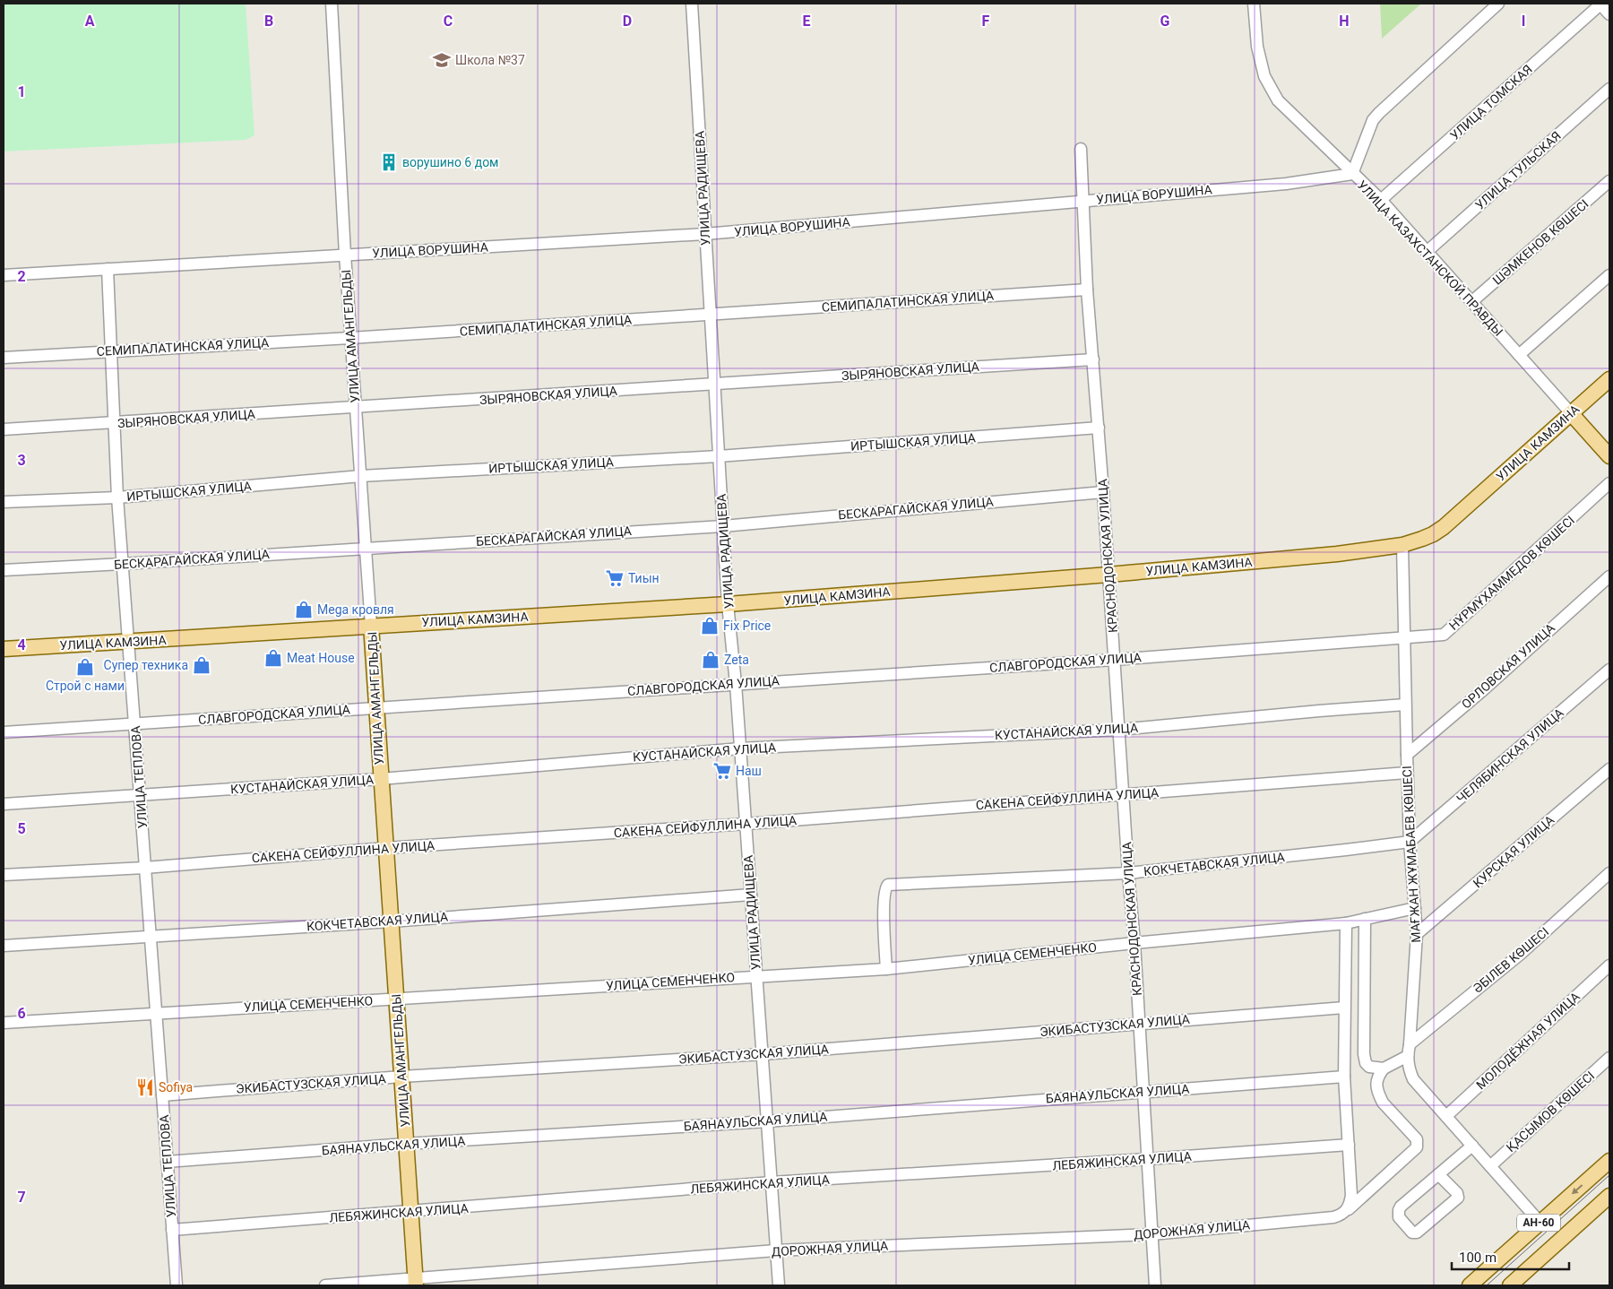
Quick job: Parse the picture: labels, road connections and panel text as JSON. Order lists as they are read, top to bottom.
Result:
{
  "streets": {
    "main road": [
      "УЛИЦА КАЗАХСТАНСКОЙ ПРАВДЫ",
      "УЛИЦА АМАНГЕЛЬДЫ",
      "УЛИЦА КАМЗИНА",
      "АН-60"
    ],
    "street": [
      "УЛИЦА ТОМСКАЯ",
      "УЛИЦА ТУЛЬСКАЯ",
      "УЛИЦА РАДИЩЕВА",
      "УЛИЦА ВОРУШИНА",
      "ШӘМКЕНОВ КӨШЕСІ",
      "СЕМИПАЛАТИНСКАЯ УЛИЦА",
      "ЗЫРЯНОВСКАЯ УЛИЦА",
      "ИРТЫШСКАЯ УЛИЦА",
      "БЕСКАРАГАЙСКАЯ УЛИЦА",
      "КРАСНОДОНСКАЯ УЛИЦА",
      "НҰРМҰХАММЕДОВ КӨШЕСІ",
      "СЛАВГОРОДСКАЯ УЛИЦА",
      "ОРЛОВСКАЯ УЛИЦА",
      "КУСТАНАЙСКАЯ УЛИЦА",
      "ЧЕЛЯБИНСКАЯ УЛИЦА",
      "УЛИЦА ТЕПЛОВА",
      "САКЕНА СЕЙФУЛЛИНА УЛИЦА",
      "КУРСКАЯ УЛИЦА",
      "МАҒЖАН ЖҰМАБАЕВ КӨШЕСІ",
      "КОКЧЕТАВСКАЯ УЛИЦА",
      "УЛИЦА СЕМЕНЧЕНКО",
      "ӘБІЛЕВ КӨШЕСІ",
      "ЭКИБАСТУЗСКАЯ УЛИЦА",
      "МОЛОДЁЖНАЯ УЛИЦА",
      "БАЯНАУЛЬСКАЯ УЛИЦА",
      "ҚАСЫМОВ КӨШЕСІ",
      "ЛЕБЯЖИНСКАЯ УЛИЦА",
      "ДОРОЖНАЯ УЛИЦА"
    ]
  },
  "crossings": [
    ["УЛИЦА ТОМСКАЯ", "УЛИЦА КАЗАХСТАНСКОЙ ПРАВДЫ"],
    ["УЛИЦА ТУЛЬСКАЯ", "УЛИЦА КАЗАХСТАНСКОЙ ПРАВДЫ"],
    ["УЛИЦА РАДИЩЕВА", "УЛИЦА ВОРУШИНА"],
    ["УЛИЦА РАДИЩЕВА", "СЕМИПАЛАТИНСКАЯ УЛИЦА"],
    ["УЛИЦА РАДИЩЕВА", "ЗЫРЯНОВСКАЯ УЛИЦА"],
    ["УЛИЦА РАДИЩЕВА", "ИРТЫШСКАЯ УЛИЦА"],
    ["УЛИЦА РАДИЩЕВА", "УЛИЦА КАМЗИНА"],
    ["УЛИЦА РАДИЩЕВА", "БЕСКАРАГАЙСКАЯ УЛИЦА"],
    ["УЛИЦА РАДИЩЕВА", "СЛАВГОРОДСКАЯ УЛИЦА"],
    ["УЛИЦА РАДИЩЕВА", "КУСТАНАЙСКАЯ УЛИЦА"],
    ["УЛИЦА РАДИЩЕВА", "САКЕНА СЕЙФУЛЛИНА УЛИЦА"],
    ["УЛИЦА РАДИЩЕВА", "КОКЧЕТАВСКАЯ УЛИЦА"],
    ["УЛИЦА РАДИЩЕВА", "УЛИЦА СЕМЕНЧЕНКО"],
    ["УЛИЦА РАДИЩЕВА", "ЭКИБАСТУЗСКАЯ УЛИЦА"],
    ["УЛИЦА РАДИЩЕВА", "БАЯНАУЛЬСКАЯ УЛИЦА"],
    ["УЛИЦА РАДИЩЕВА", "ЛЕБЯЖИНСКАЯ УЛИЦА"],
    ["УЛИЦА РАДИЩЕВА", "ДОРОЖНАЯ УЛИЦА"],
    ["УЛИЦА ВОРУШИНА", "УЛИЦА КАЗАХСТАНСКОЙ ПРАВДЫ"],
    ["УЛИЦА ВОРУШИНА", "УЛИЦА АМАНГЕЛЬДЫ"],
    ["УЛИЦА ВОРУШИНА", "КРАСНОДОНСКАЯ УЛИЦА"],
    ["УЛИЦА ВОРУШИНА", "УЛИЦА ТЕПЛОВА"],
    ["ШӘМКЕНОВ КӨШЕСІ", "УЛИЦА КАЗАХСТАНСКОЙ ПРАВДЫ"],
    ["УЛИЦА КАЗАХСТАНСКОЙ ПРАВДЫ", "УЛИЦА КАМЗИНА"],
    ["СЕМИПАЛАТИНСКАЯ УЛИЦА", "УЛИЦА АМАНГЕЛЬДЫ"],
    ["СЕМИПАЛАТИНСКАЯ УЛИЦА", "КРАСНОДОНСКАЯ УЛИЦА"],
    ["СЕМИПАЛАТИНСКАЯ УЛИЦА", "УЛИЦА ТЕПЛОВА"],
    ["УЛИЦА АМАНГЕЛЬДЫ", "ЗЫРЯНОВСКАЯ УЛИЦА"],
    ["УЛИЦА АМАНГЕЛЬДЫ", "ИРТЫШСКАЯ УЛИЦА"],
    ["УЛИЦА АМАНГЕЛЬДЫ", "УЛИЦА КАМЗИНА"],
    ["УЛИЦА АМАНГЕЛЬДЫ", "БЕСКАРАГАЙСКАЯ УЛИЦА"],
    ["УЛИЦА АМАНГЕЛЬДЫ", "СЛАВГОРОДСКАЯ УЛИЦА"],
    ["УЛИЦА АМАНГЕЛЬДЫ", "КУСТАНАЙСКАЯ УЛИЦА"],
    ["УЛИЦА АМАНГЕЛЬДЫ", "САКЕНА СЕЙФУЛЛИНА УЛИЦА"],
    ["УЛИЦА АМАНГЕЛЬДЫ", "КОКЧЕТАВСКАЯ УЛИЦА"],
    ["УЛИЦА АМАНГЕЛЬДЫ", "УЛИЦА СЕМЕНЧЕНКО"],
    ["УЛИЦА АМАНГЕЛЬДЫ", "ЭКИБАСТУЗСКАЯ УЛИЦА"],
    ["УЛИЦА АМАНГЕЛЬДЫ", "БАЯНАУЛЬСКАЯ УЛИЦА"],
    ["УЛИЦА АМАНГЕЛЬДЫ", "ЛЕБЯЖИНСКАЯ УЛИЦА"],
    ["УЛИЦА АМАНГЕЛЬДЫ", "ДОРОЖНАЯ УЛИЦА"],
    ["ЗЫРЯНОВСКАЯ УЛИЦА", "КРАСНОДОНСКАЯ УЛИЦА"],
    ["ЗЫРЯНОВСКАЯ УЛИЦА", "УЛИЦА ТЕПЛОВА"],
    ["ИРТЫШСКАЯ УЛИЦА", "КРАСНОДОНСКАЯ УЛИЦА"],
    ["ИРТЫШСКАЯ УЛИЦА", "УЛИЦА ТЕПЛОВА"],
    ["УЛИЦА КАМЗИНА", "КРАСНОДОНСКАЯ УЛИЦА"],
    ["УЛИЦА КАМЗИНА", "УЛИЦА ТЕПЛОВА"],
    ["УЛИЦА КАМЗИНА", "МАҒЖАН ЖҰМАБАЕВ КӨШЕСІ"],
    ["БЕСКАРАГАЙСКАЯ УЛИЦА", "КРАСНОДОНСКАЯ УЛИЦА"],
    ["БЕСКАРАГАЙСКАЯ УЛИЦА", "УЛИЦА ТЕПЛОВА"],
    ["КРАСНОДОНСКАЯ УЛИЦА", "СЛАВГОРОДСКАЯ УЛИЦА"],
    ["КРАСНОДОНСКАЯ УЛИЦА", "КУСТАНАЙСКАЯ УЛИЦА"],
    ["КРАСНОДОНСКАЯ УЛИЦА", "САКЕНА СЕЙФУЛЛИНА УЛИЦА"],
    ["КРАСНОДОНСКАЯ УЛИЦА", "КОКЧЕТАВСКАЯ УЛИЦА"],
    ["КРАСНОДОНСКАЯ УЛИЦА", "УЛИЦА СЕМЕНЧЕНКО"],
    ["КРАСНОДОНСКАЯ УЛИЦА", "ЭКИБАСТУЗСКАЯ УЛИЦА"],
    ["КРАСНОДОНСКАЯ УЛИЦА", "БАЯНАУЛЬСКАЯ УЛИЦА"],
    ["КРАСНОДОНСКАЯ УЛИЦА", "ЛЕБЯЖИНСКАЯ УЛИЦА"],
    ["КРАСНОДОНСКАЯ УЛИЦА", "ДОРОЖНАЯ УЛИЦА"],
    ["НҰРМҰХАММЕДОВ КӨШЕСІ", "СЛАВГОРОДСКАЯ УЛИЦА"],
    ["НҰРМҰХАММЕДОВ КӨШЕСІ", "МАҒЖАН ЖҰМАБАЕВ КӨШЕСІ"],
    ["СЛАВГОРОДСКАЯ УЛИЦА", "УЛИЦА ТЕПЛОВА"],
    ["СЛАВГОРОДСКАЯ УЛИЦА", "МАҒЖАН ЖҰМАБАЕВ КӨШЕСІ"],
    ["ОРЛОВСКАЯ УЛИЦА", "МАҒЖАН ЖҰМАБАЕВ КӨШЕСІ"],
    ["КУСТАНАЙСКАЯ УЛИЦА", "УЛИЦА ТЕПЛОВА"],
    ["КУСТАНАЙСКАЯ УЛИЦА", "МАҒЖАН ЖҰМАБАЕВ КӨШЕСІ"],
    ["ЧЕЛЯБИНСКАЯ УЛИЦА", "МАҒЖАН ЖҰМАБАЕВ КӨШЕСІ"],
    ["ЧЕЛЯБИНСКАЯ УЛИЦА", "КОКЧЕТАВСКАЯ УЛИЦА"],
    ["УЛИЦА ТЕПЛОВА", "САКЕНА СЕЙФУЛЛИНА УЛИЦА"],
    ["УЛИЦА ТЕПЛОВА", "КОКЧЕТАВСКАЯ УЛИЦА"],
    ["УЛИЦА ТЕПЛОВА", "УЛИЦА СЕМЕНЧЕНКО"],
    ["УЛИЦА ТЕПЛОВА", "ЭКИБАСТУЗСКАЯ УЛИЦА"],
    ["УЛИЦА ТЕПЛОВА", "БАЯНАУЛЬСКАЯ УЛИЦА"],
    ["УЛИЦА ТЕПЛОВА", "ЛЕБЯЖИНСКАЯ УЛИЦА"],
    ["САКЕНА СЕЙФУЛЛИНА УЛИЦА", "МАҒЖАН ЖҰМАБАЕВ КӨШЕСІ"],
    ["КУРСКАЯ УЛИЦА", "МАҒЖАН ЖҰМАБАЕВ КӨШЕСІ"],
    ["МАҒЖАН ЖҰМАБАЕВ КӨШЕСІ", "КОКЧЕТАВСКАЯ УЛИЦА"],
    ["МАҒЖАН ЖҰМАБАЕВ КӨШЕСІ", "УЛИЦА СЕМЕНЧЕНКО"],
    ["МАҒЖАН ЖҰМАБАЕВ КӨШЕСІ", "ӘБІЛЕВ КӨШЕСІ"],
    ["МАҒЖАН ЖҰМАБАЕВ КӨШЕСІ", "МОЛОДЁЖНАЯ УЛИЦА"],
    ["МАҒЖАН ЖҰМАБАЕВ КӨШЕСІ", "ҚАСЫМОВ КӨШЕСІ"],
    ["МАҒЖАН ЖҰМАБАЕВ КӨШЕСІ", "АН-60"],
    ["КОКЧЕТАВСКАЯ УЛИЦА", "УЛИЦА СЕМЕНЧЕНКО"]
  ],
  "places": {
    "school or university": ["Школа №37"],
    "building": ["ворушино 6 дом"],
    "supermarket": ["Тиын", "Наш"],
    "shop": [
      "Mega кровля",
      "Fix Price",
      "Meat House",
      "Zeta",
      "Супер техника",
      "Строй с нами"
    ],
    "restaurant": ["Sofiya"]
  },
  "scale_bar": "100 m",
  "grid": {
    "columns": [
      "A",
      "B",
      "C",
      "D",
      "E",
      "F",
      "G",
      "H",
      "I"
    ],
    "rows": [
      "1",
      "2",
      "3",
      "4",
      "5",
      "6",
      "7"
    ]
  }
}
